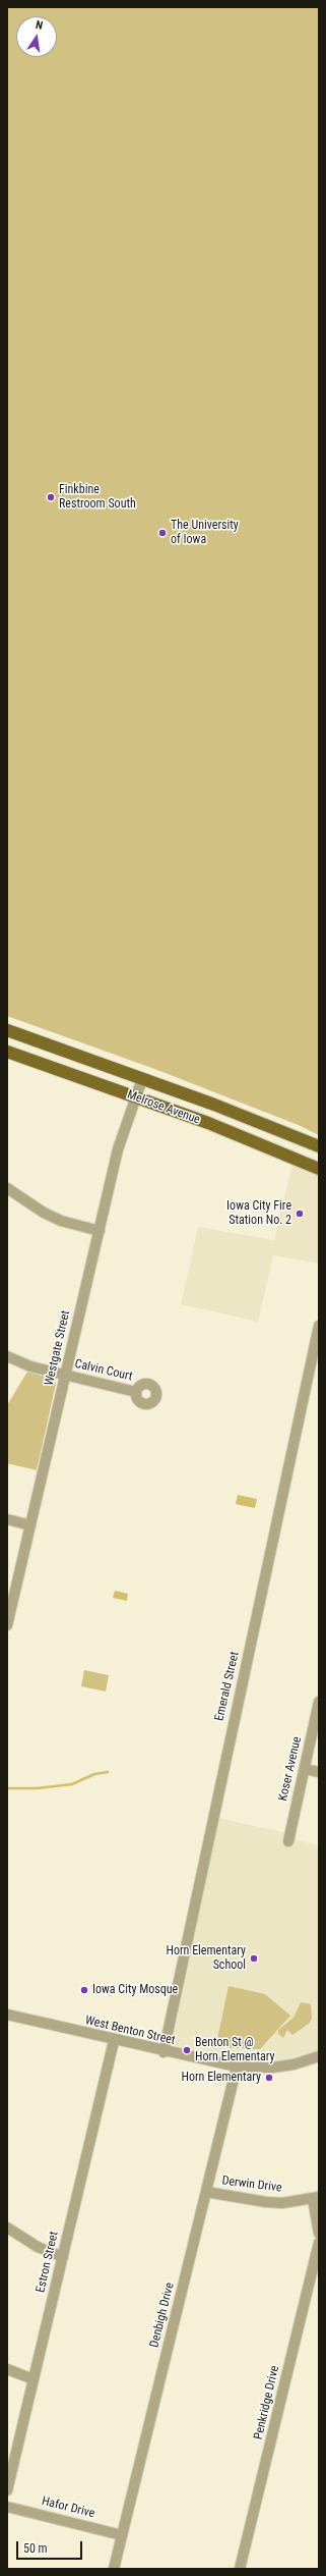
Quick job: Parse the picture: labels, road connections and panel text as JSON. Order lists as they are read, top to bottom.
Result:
{
  "streets": {
    "main road": ["Melrose Avenue"],
    "street": [
      "Westgate Street",
      "Calvin Court",
      "Emerald Street",
      "Koser Avenue",
      "West Benton Street",
      "Derwin Drive",
      "Estron Street",
      "Denbigh Drive",
      "Penkridge Drive",
      "Hafor Drive"
    ]
  },
  "crossings": [
    ["Melrose Avenue", "Westgate Street"],
    ["Westgate Street", "Calvin Court"],
    ["Emerald Street", "West Benton Street"],
    ["West Benton Street", "Estron Street"],
    ["West Benton Street", "Denbigh Drive"],
    ["Derwin Drive", "Denbigh Drive"],
    ["Denbigh Drive", "Hafor Drive"]
  ],
  "places": [
    "Finkbine Restroom South",
    "The University of Iowa",
    "Iowa City Fire Station No. 2",
    "Horn Elementary School",
    "Iowa City Mosque",
    "Benton St @ Horn Elementary",
    "Horn Elementary"
  ],
  "scale_bar": "50 m",
  "north": "top"
}
